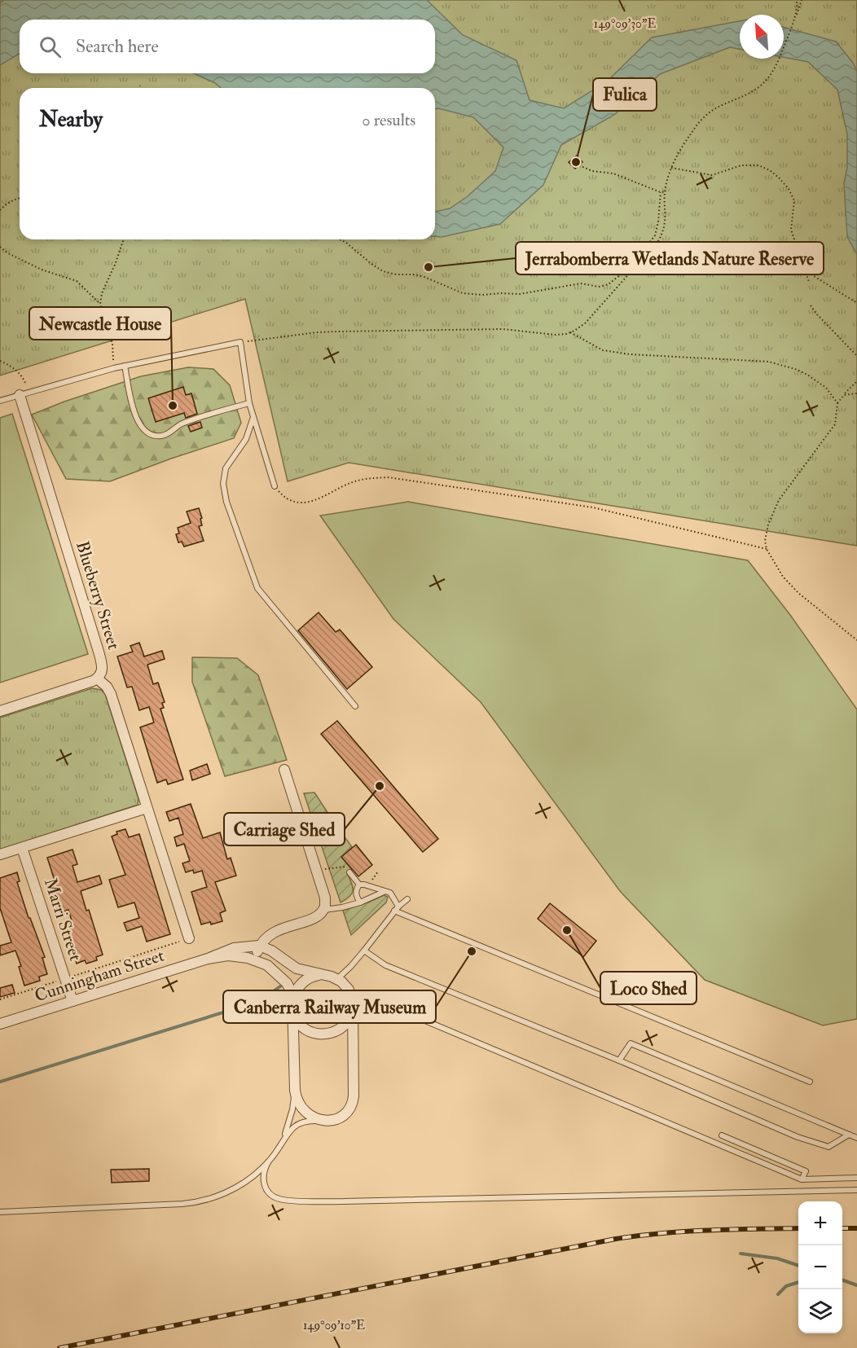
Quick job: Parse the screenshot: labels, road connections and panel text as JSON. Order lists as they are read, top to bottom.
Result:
{
  "streets": {
    "street": ["Blueberry Street", "Marri Street", "Cunningham Street"]
  },
  "crossings": [
    ["Marri Street", "Cunningham Street"]
  ],
  "places": [
    "Fulica",
    "Jerrabomberra Wetlands Nature Reserve",
    "Newcastle House",
    "Carriage Shed",
    "Loco Shed",
    "Canberra Railway Museum"
  ],
  "north": "top left",
  "page": {
    "search": "Search here",
    "heading": ["Nearby", "0 results"],
    "map_buttons": ["+", "−"]
  },
  "coordinates": ["149°09'30\"E", "149°09'10\"E"]
}
